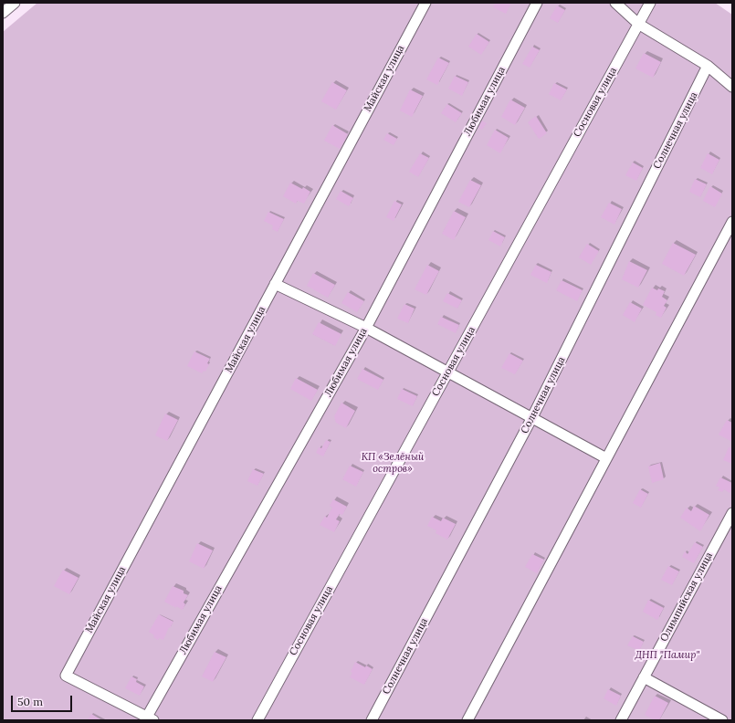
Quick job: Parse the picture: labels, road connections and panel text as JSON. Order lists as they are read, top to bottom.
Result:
{
  "streets": {
    "street": [
      "Майская улица",
      "Любимая улица",
      "Сосновая улица",
      "Солнечная улица",
      "Олимпийская улица"
    ]
  },
  "crossings": [
    ["Майская улица", "Любимая улица"]
  ],
  "parks": ["КП «Зелёный остров»", "ДНП \"Памир\""],
  "scale_bar": "50 m"
}
